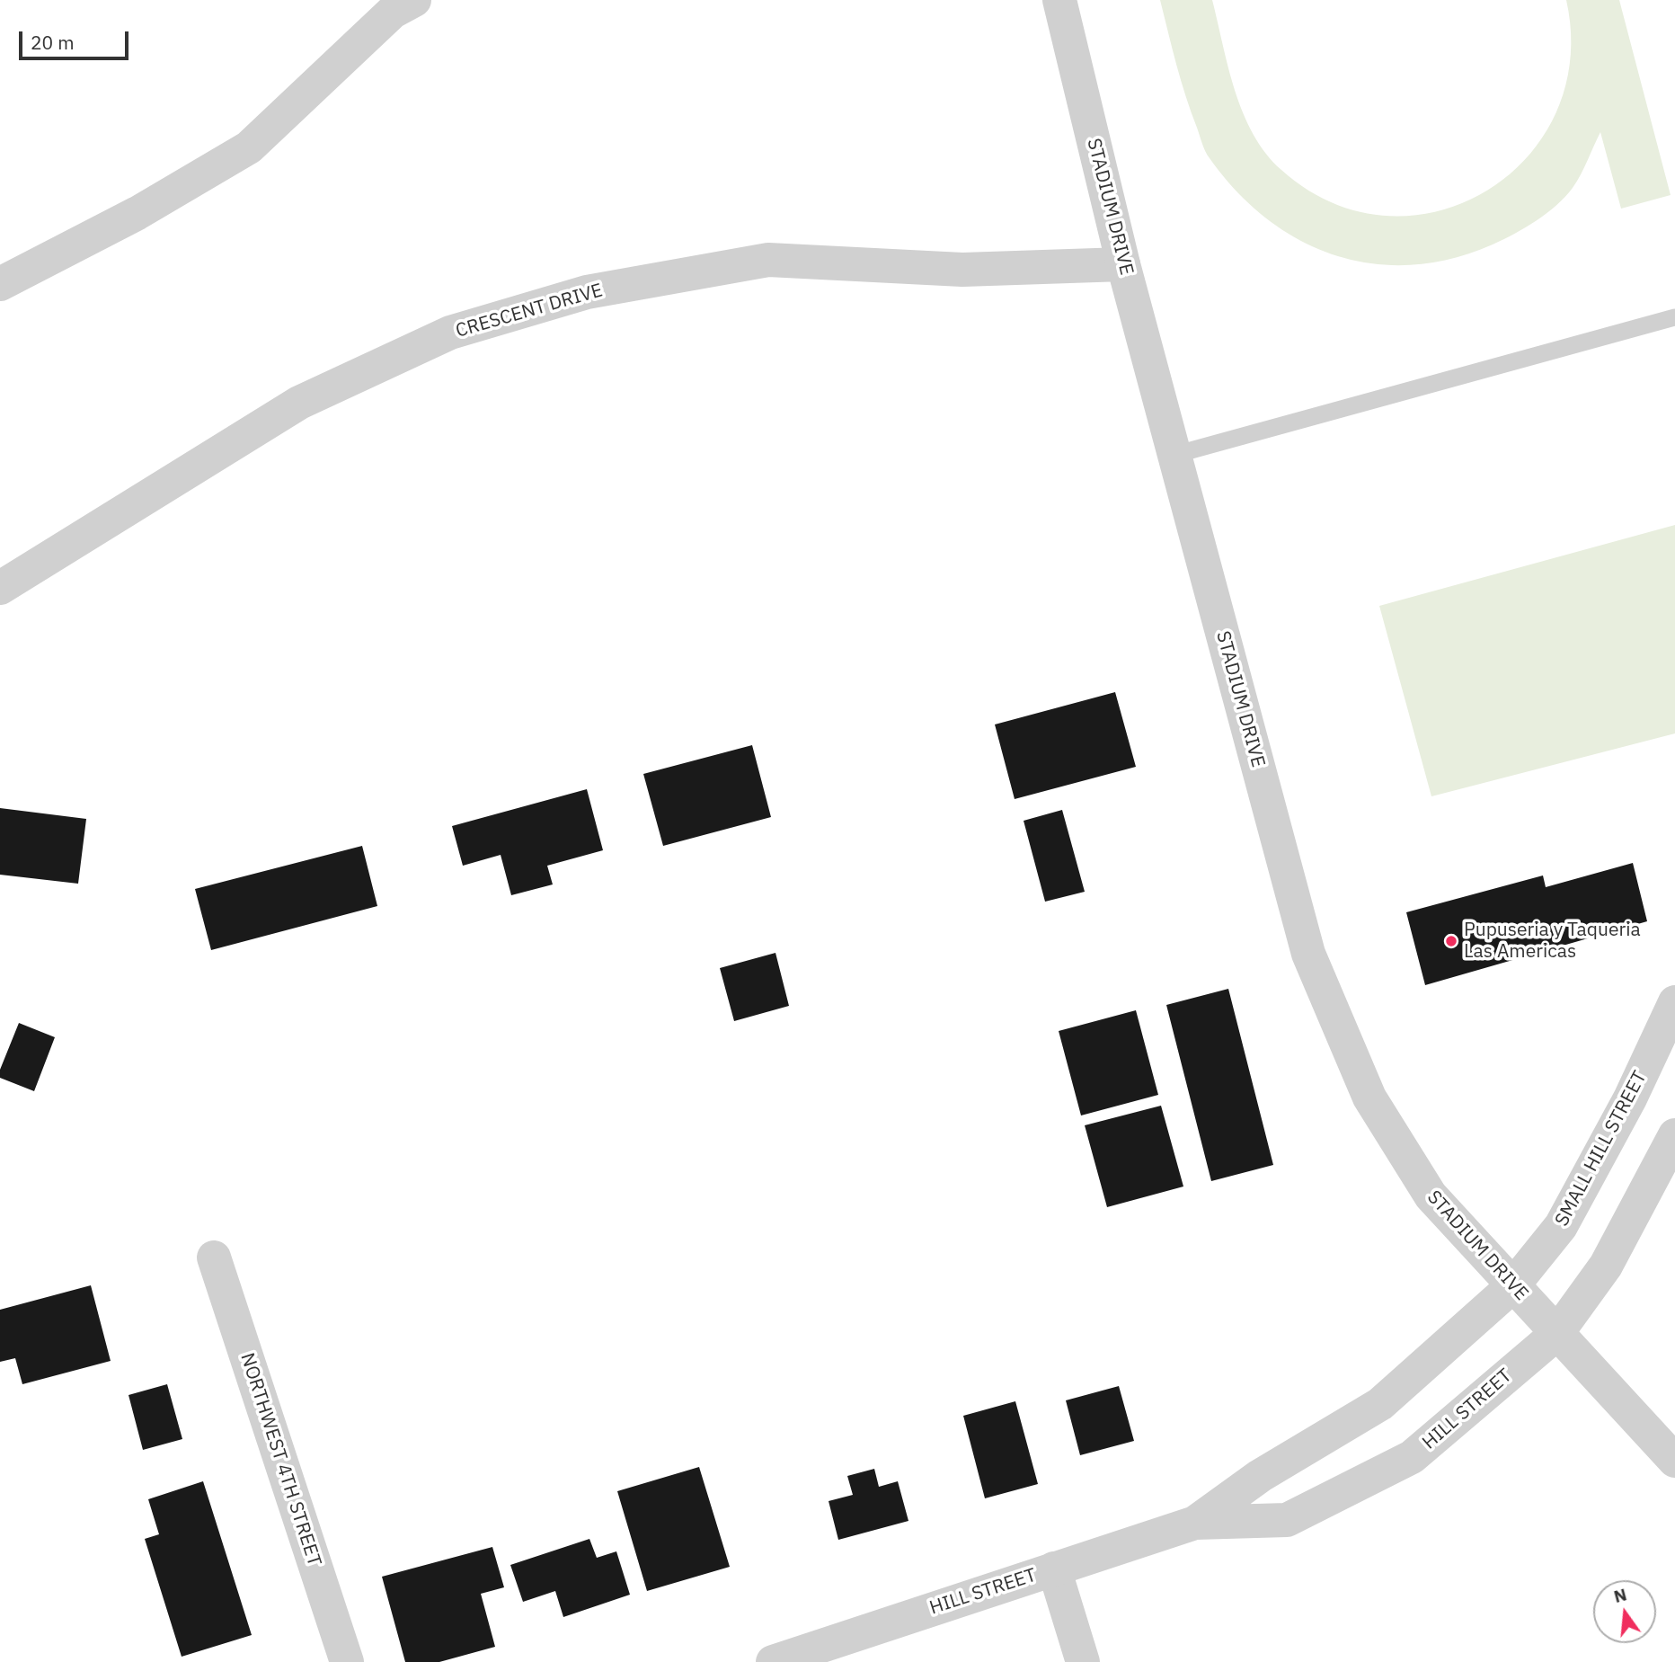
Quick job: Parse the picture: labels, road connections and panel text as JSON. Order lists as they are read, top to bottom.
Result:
{
  "streets": {
    "street": [
      "STADIUM DRIVE",
      "CRESCENT DRIVE",
      "SMALL HILL STREET",
      "HILL STREET",
      "NORTHWEST 4TH STREET"
    ]
  },
  "crossings": [
    ["STADIUM DRIVE", "CRESCENT DRIVE"],
    ["STADIUM DRIVE", "SMALL HILL STREET"],
    ["STADIUM DRIVE", "HILL STREET"],
    ["SMALL HILL STREET", "HILL STREET"]
  ],
  "places": ["Pupuseria y Taqueria Las Americas"],
  "scale_bar": "20 m",
  "north": "top"
}
